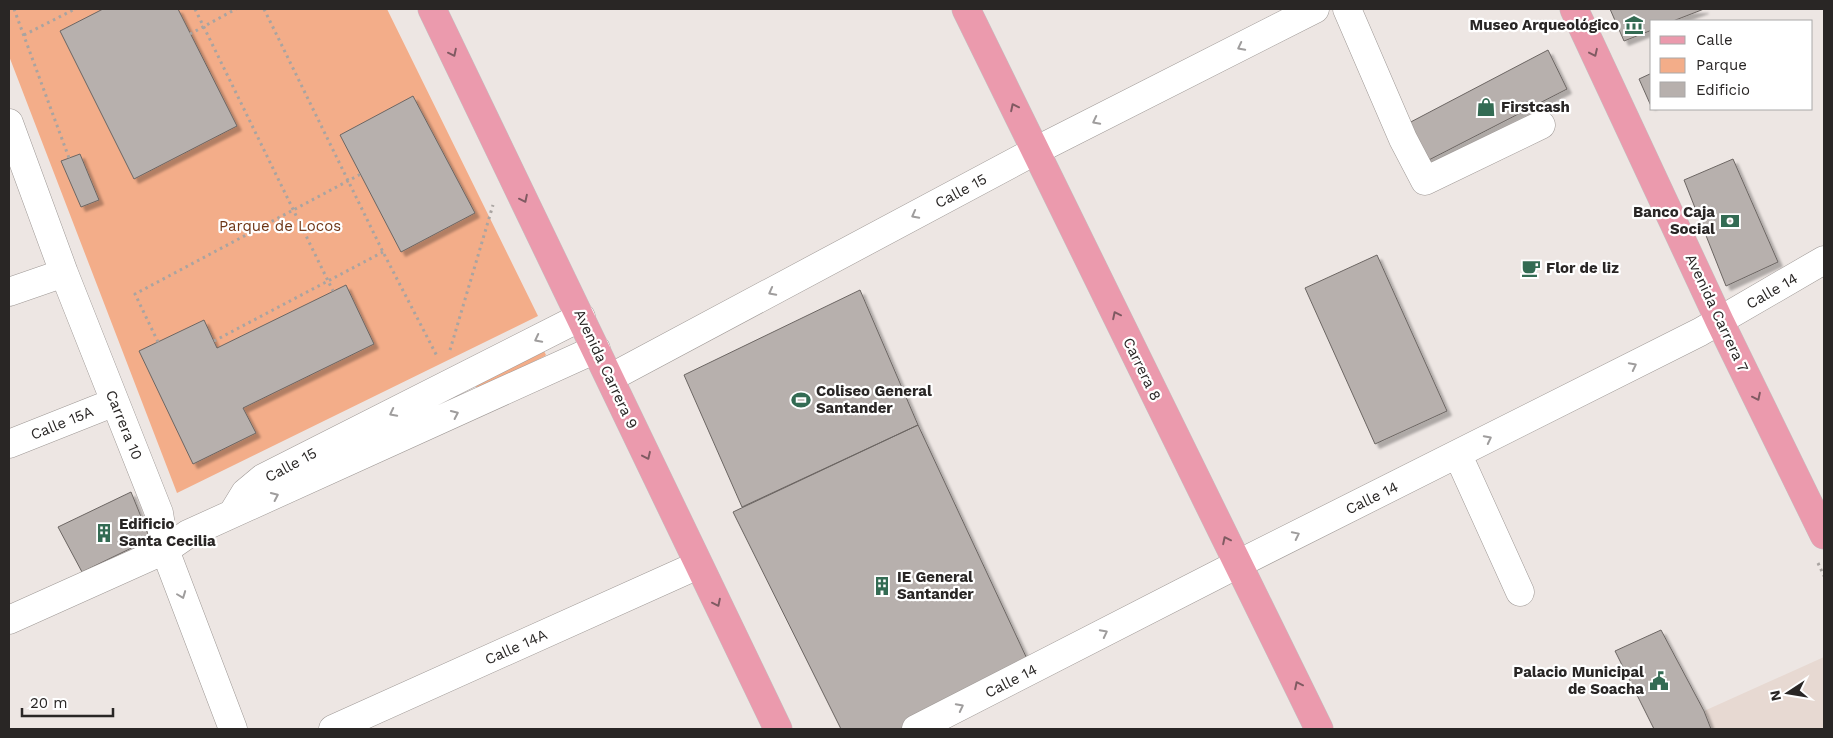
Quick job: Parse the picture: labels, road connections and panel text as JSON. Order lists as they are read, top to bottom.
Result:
{
  "streets": {
    "main road": ["Avenida Carrera 7", "Avenida Carrera 9", "Carrera 8"],
    "street": [
      "Calle 15",
      "Calle 14",
      "Calle 15A",
      "Carrera 10",
      "Calle 14A"
    ]
  },
  "crossings": [
    ["Calle 15", "Avenida Carrera 9"],
    ["Calle 15", "Carrera 8"],
    ["Calle 14", "Avenida Carrera 7"],
    ["Calle 14", "Carrera 8"],
    ["Avenida Carrera 9", "Calle 14A"],
    ["Calle 15A", "Carrera 10"]
  ],
  "one_way": [
    "Calle 14",
    "Avenida Carrera 7",
    "Avenida Carrera 9",
    "Carrera 8"
  ],
  "parks": ["Parque de Locos"],
  "places": {
    "museum": ["Museo Arqueológico"],
    "shop": ["Firstcash"],
    "bank": ["Banco Caja Social"],
    "cafe": ["Flor de liz"],
    "sports": ["Coliseo General Santander"],
    "building": ["Edificio Santa Cecilia", "IE General Santander"],
    "public building": ["Palacio Municipal de Soacha"]
  },
  "legend": ["Calle", "Parque", "Edificio"],
  "scale_bar": "20 m",
  "north": "left"
}
